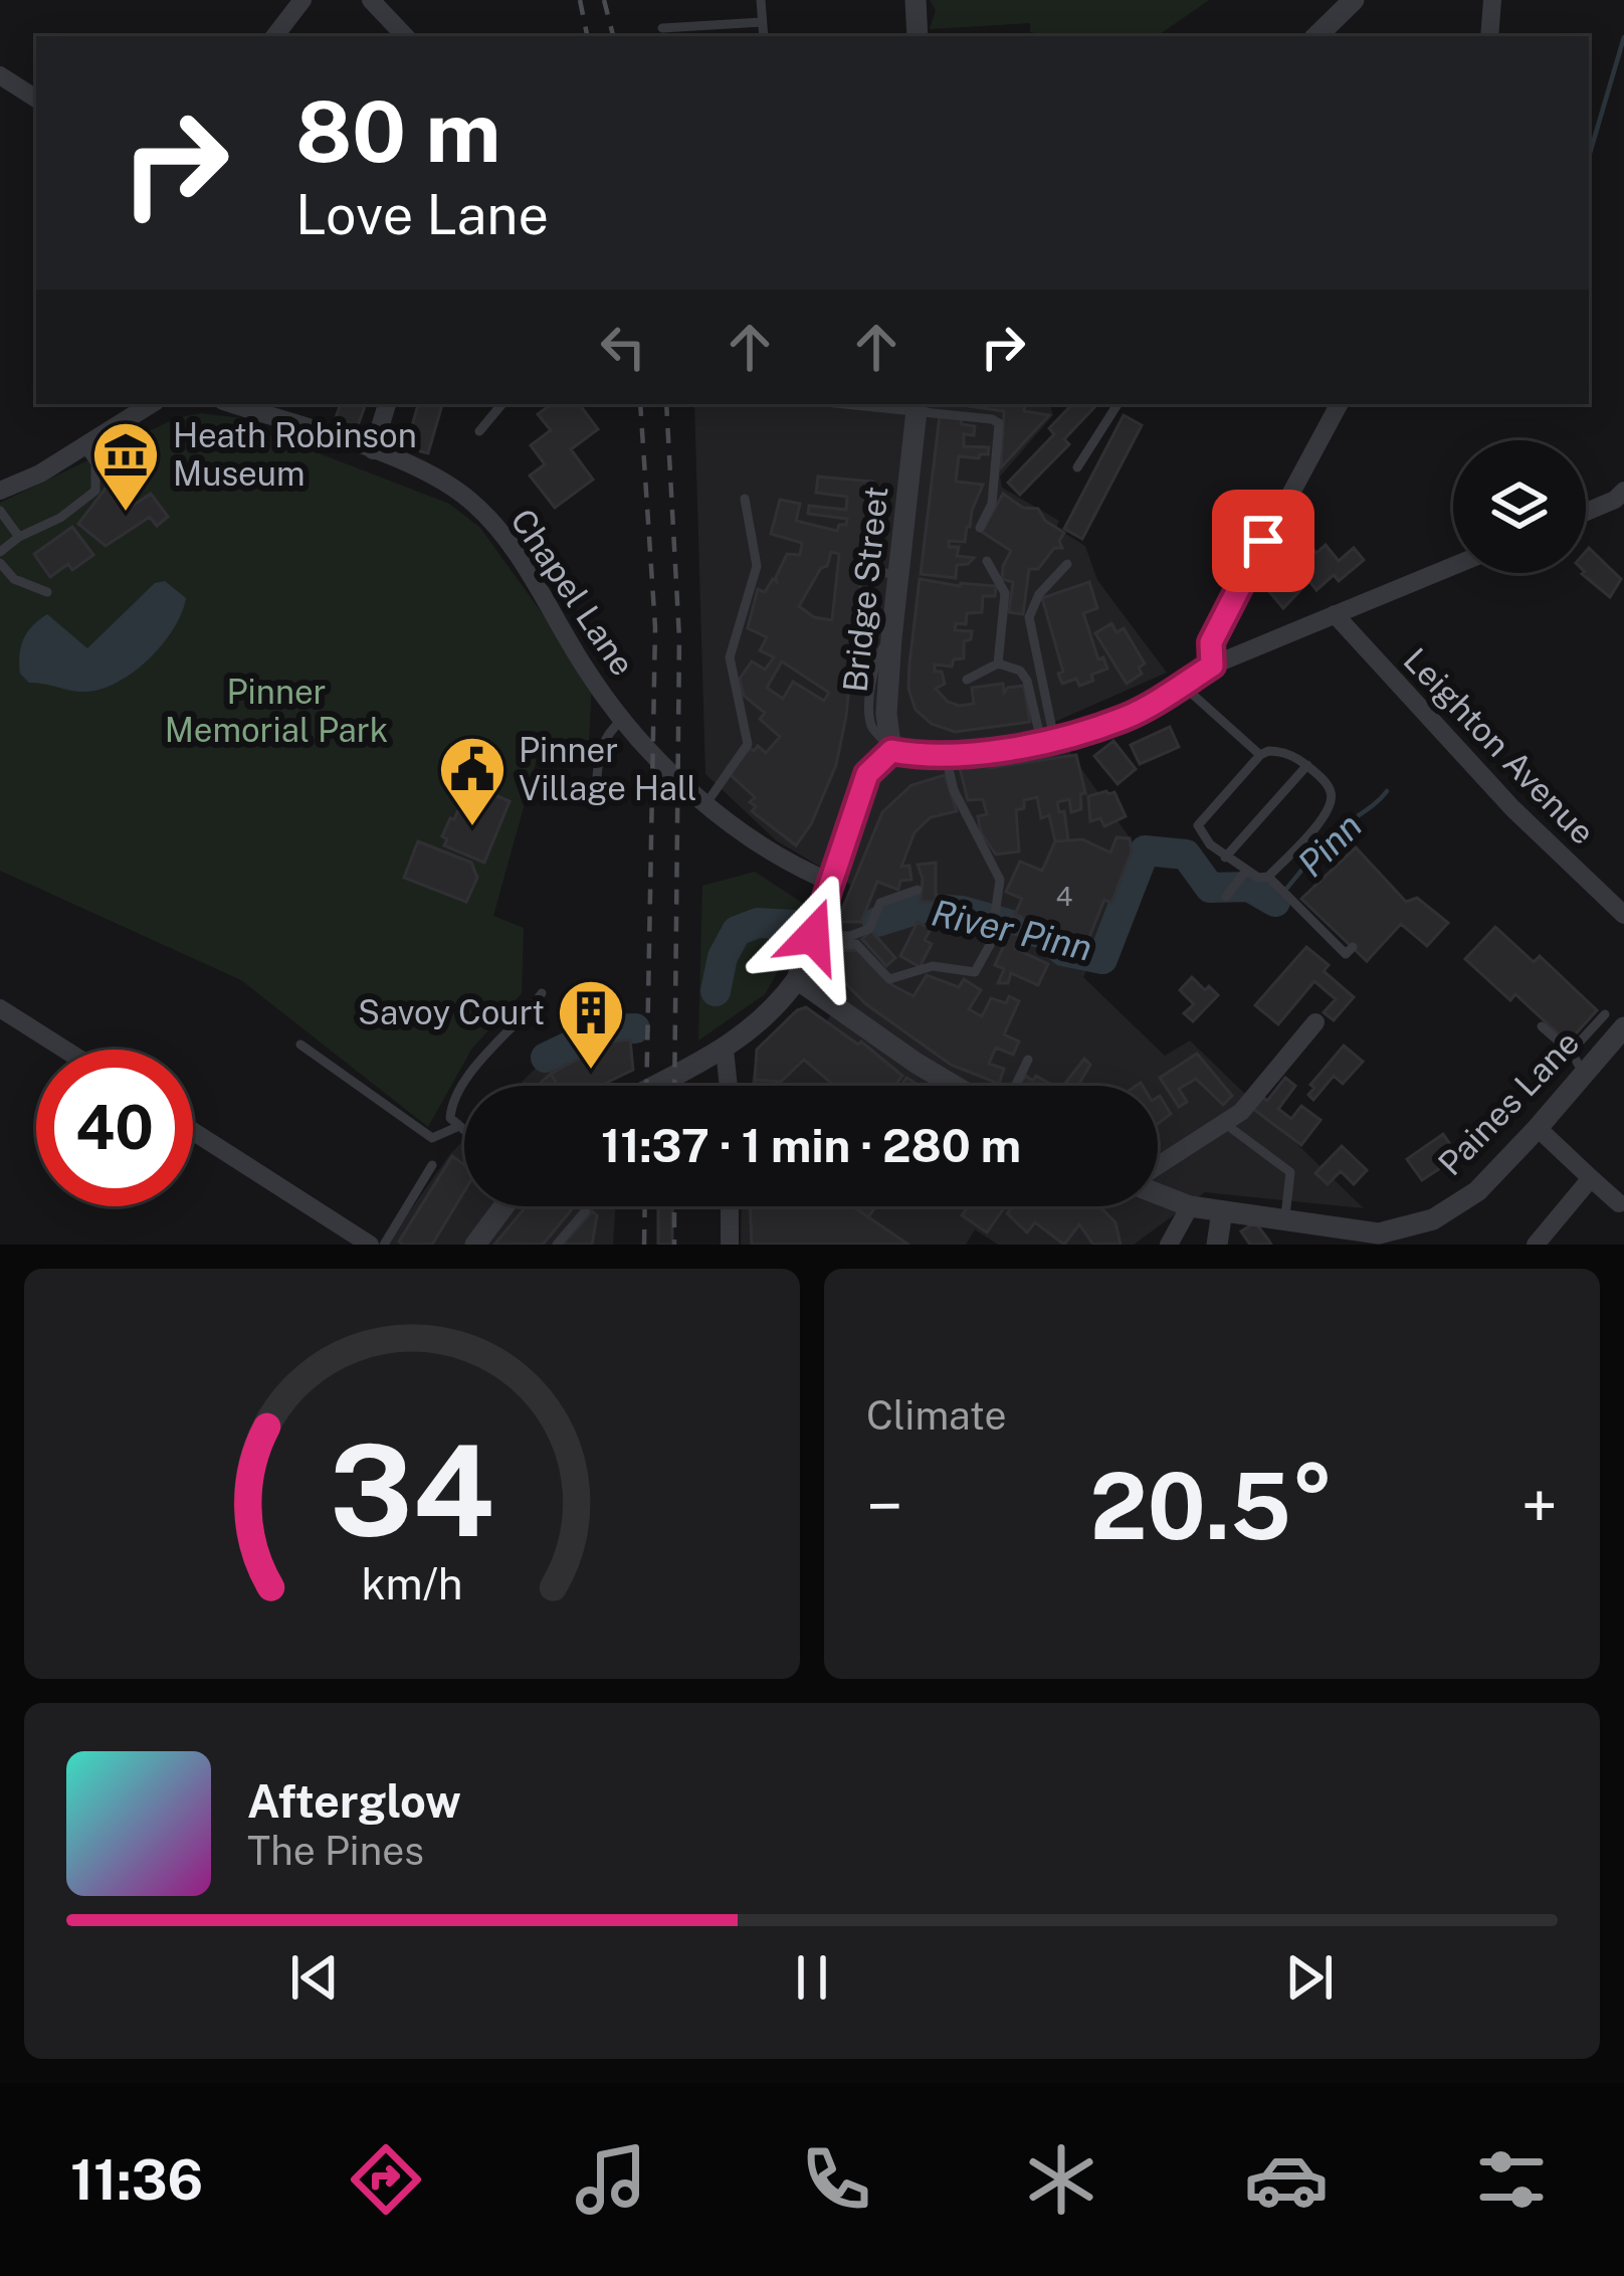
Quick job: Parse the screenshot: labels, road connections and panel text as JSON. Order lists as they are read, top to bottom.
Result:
{
  "streets": {
    "street": [
      "Bridge Street",
      "Chapel Lane",
      "Leighton Avenue",
      "Paines Lane"
    ]
  },
  "water": ["Pinn", "River Pinn"],
  "parks": ["Pinner Memorial Park"],
  "places": {
    "museum": ["Heath Robinson Museum"],
    "public building": ["Pinner Village Hall"],
    "building": ["Savoy Court"]
  },
  "house_numbers": ["4"],
  "page": {
    "turn": ["80 m", "Love Lane"],
    "limit": "40",
    "trip": "11:37 · 1 min · 280 m",
    "tile": "Climate",
    "heat": ["−", "20.5°", "+"],
    "song": ["Afterglow", "The Pines"],
    "tabs": "11:36",
    "gauge": ["34", "km/h"]
  }
}
